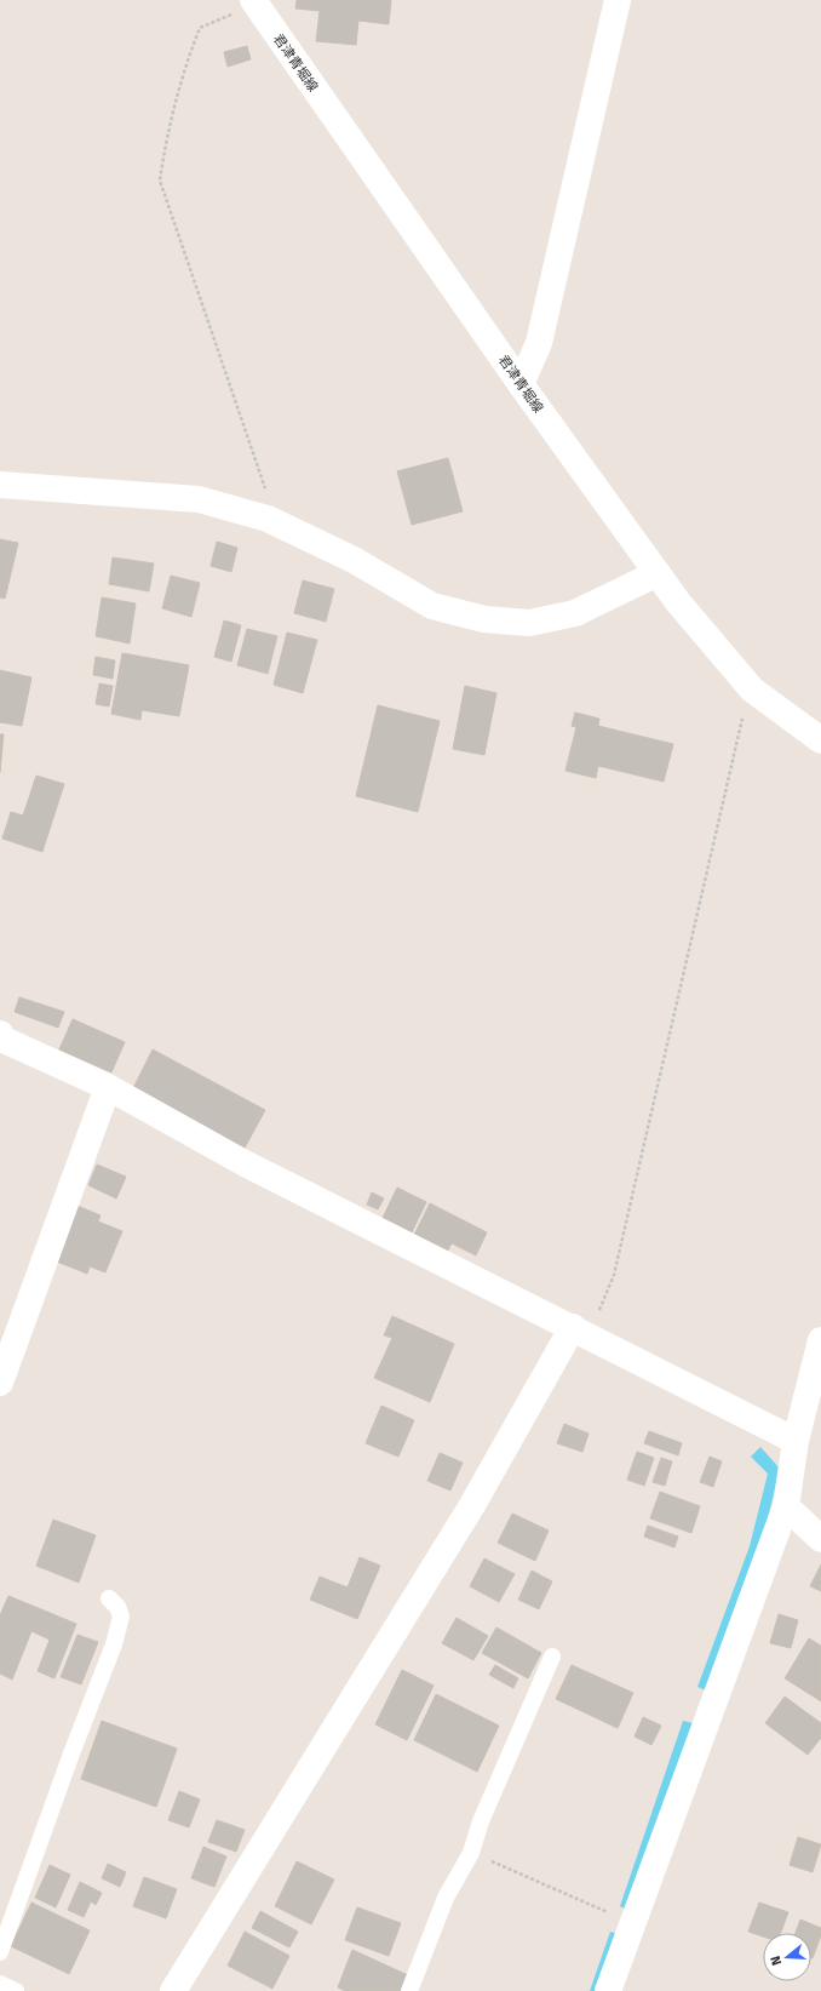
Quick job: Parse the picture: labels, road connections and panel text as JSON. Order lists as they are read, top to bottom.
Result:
{
  "streets": {
    "street": ["君津青堀線"]
  },
  "north": "left"
}
